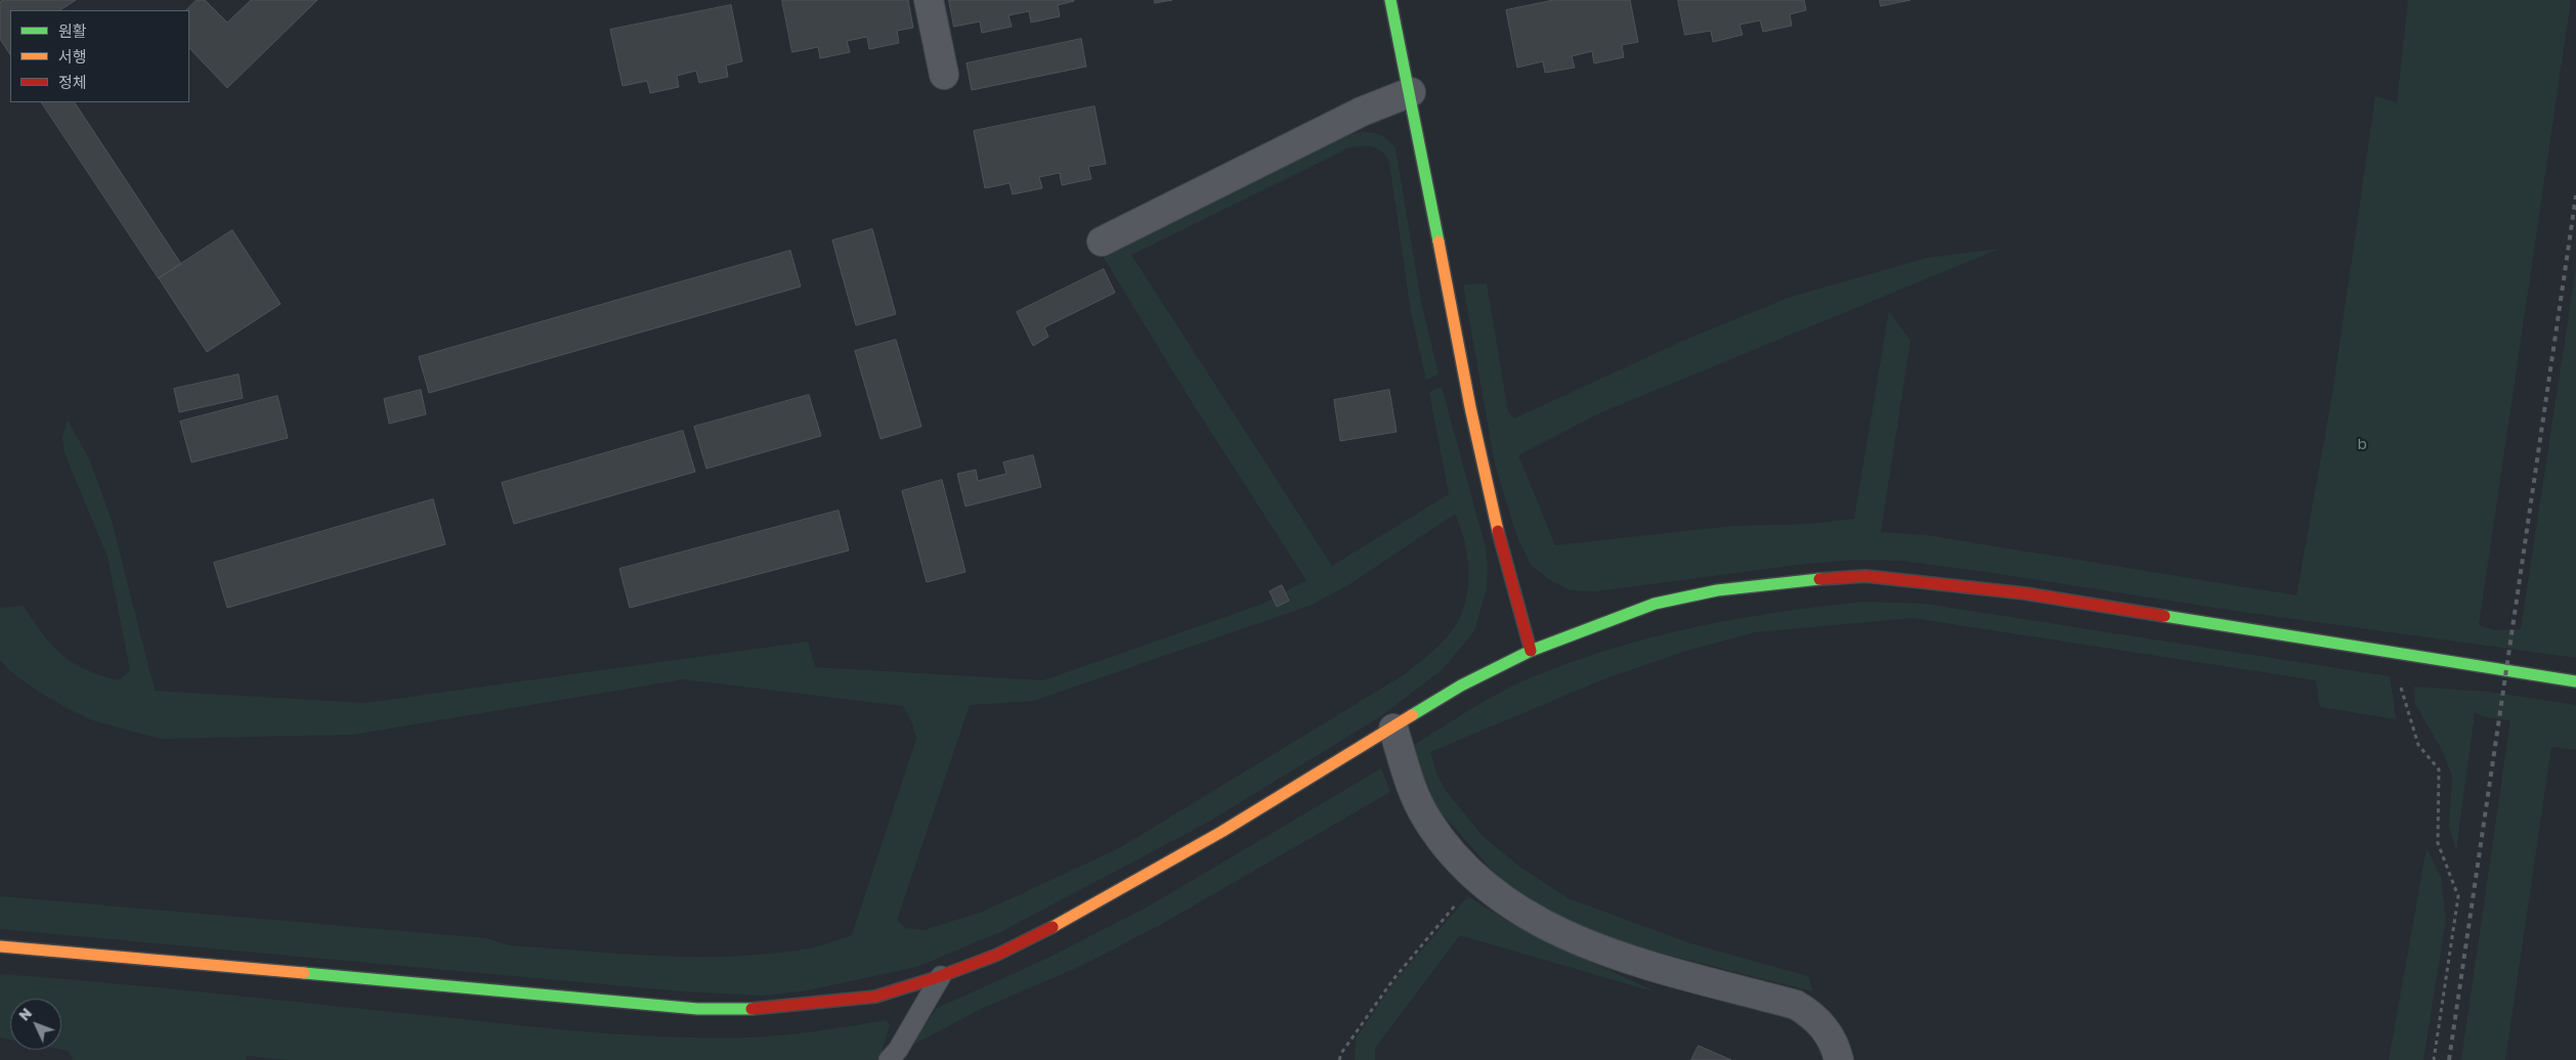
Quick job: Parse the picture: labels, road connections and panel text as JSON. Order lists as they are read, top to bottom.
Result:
{
  "parks": ["b"],
  "legend": ["원활", "서행", "정체"],
  "north": "top left"
}
